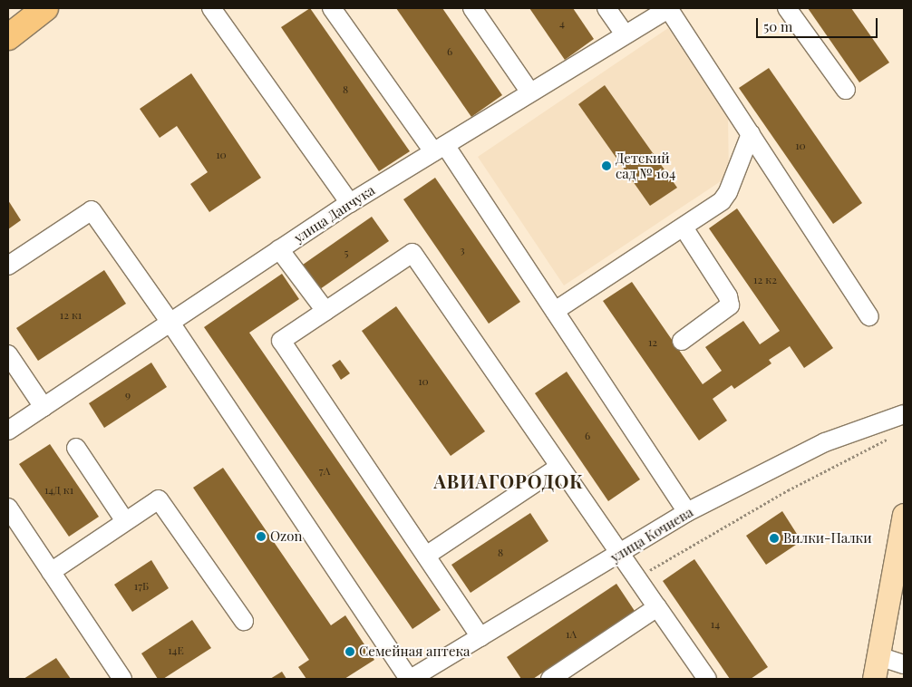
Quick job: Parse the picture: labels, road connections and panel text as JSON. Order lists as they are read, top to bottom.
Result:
{
  "streets": {
    "street": ["улица Данчука", "улица Кочнева"]
  },
  "districts": ["АВИАГОРОДОК"],
  "places": [
    "Детский сад № 104",
    "Ozon",
    "Вилки-Палки",
    "Семейная аптека"
  ],
  "house_numbers": [
    "4",
    "6",
    "8",
    "10",
    "10",
    "3",
    "5",
    "12 к2",
    "12 к1",
    "12",
    "10",
    "9",
    "6",
    "7А",
    "14Д к1",
    "8",
    "17Б",
    "14",
    "1А",
    "14Е"
  ],
  "scale_bar": "50 m"
}
